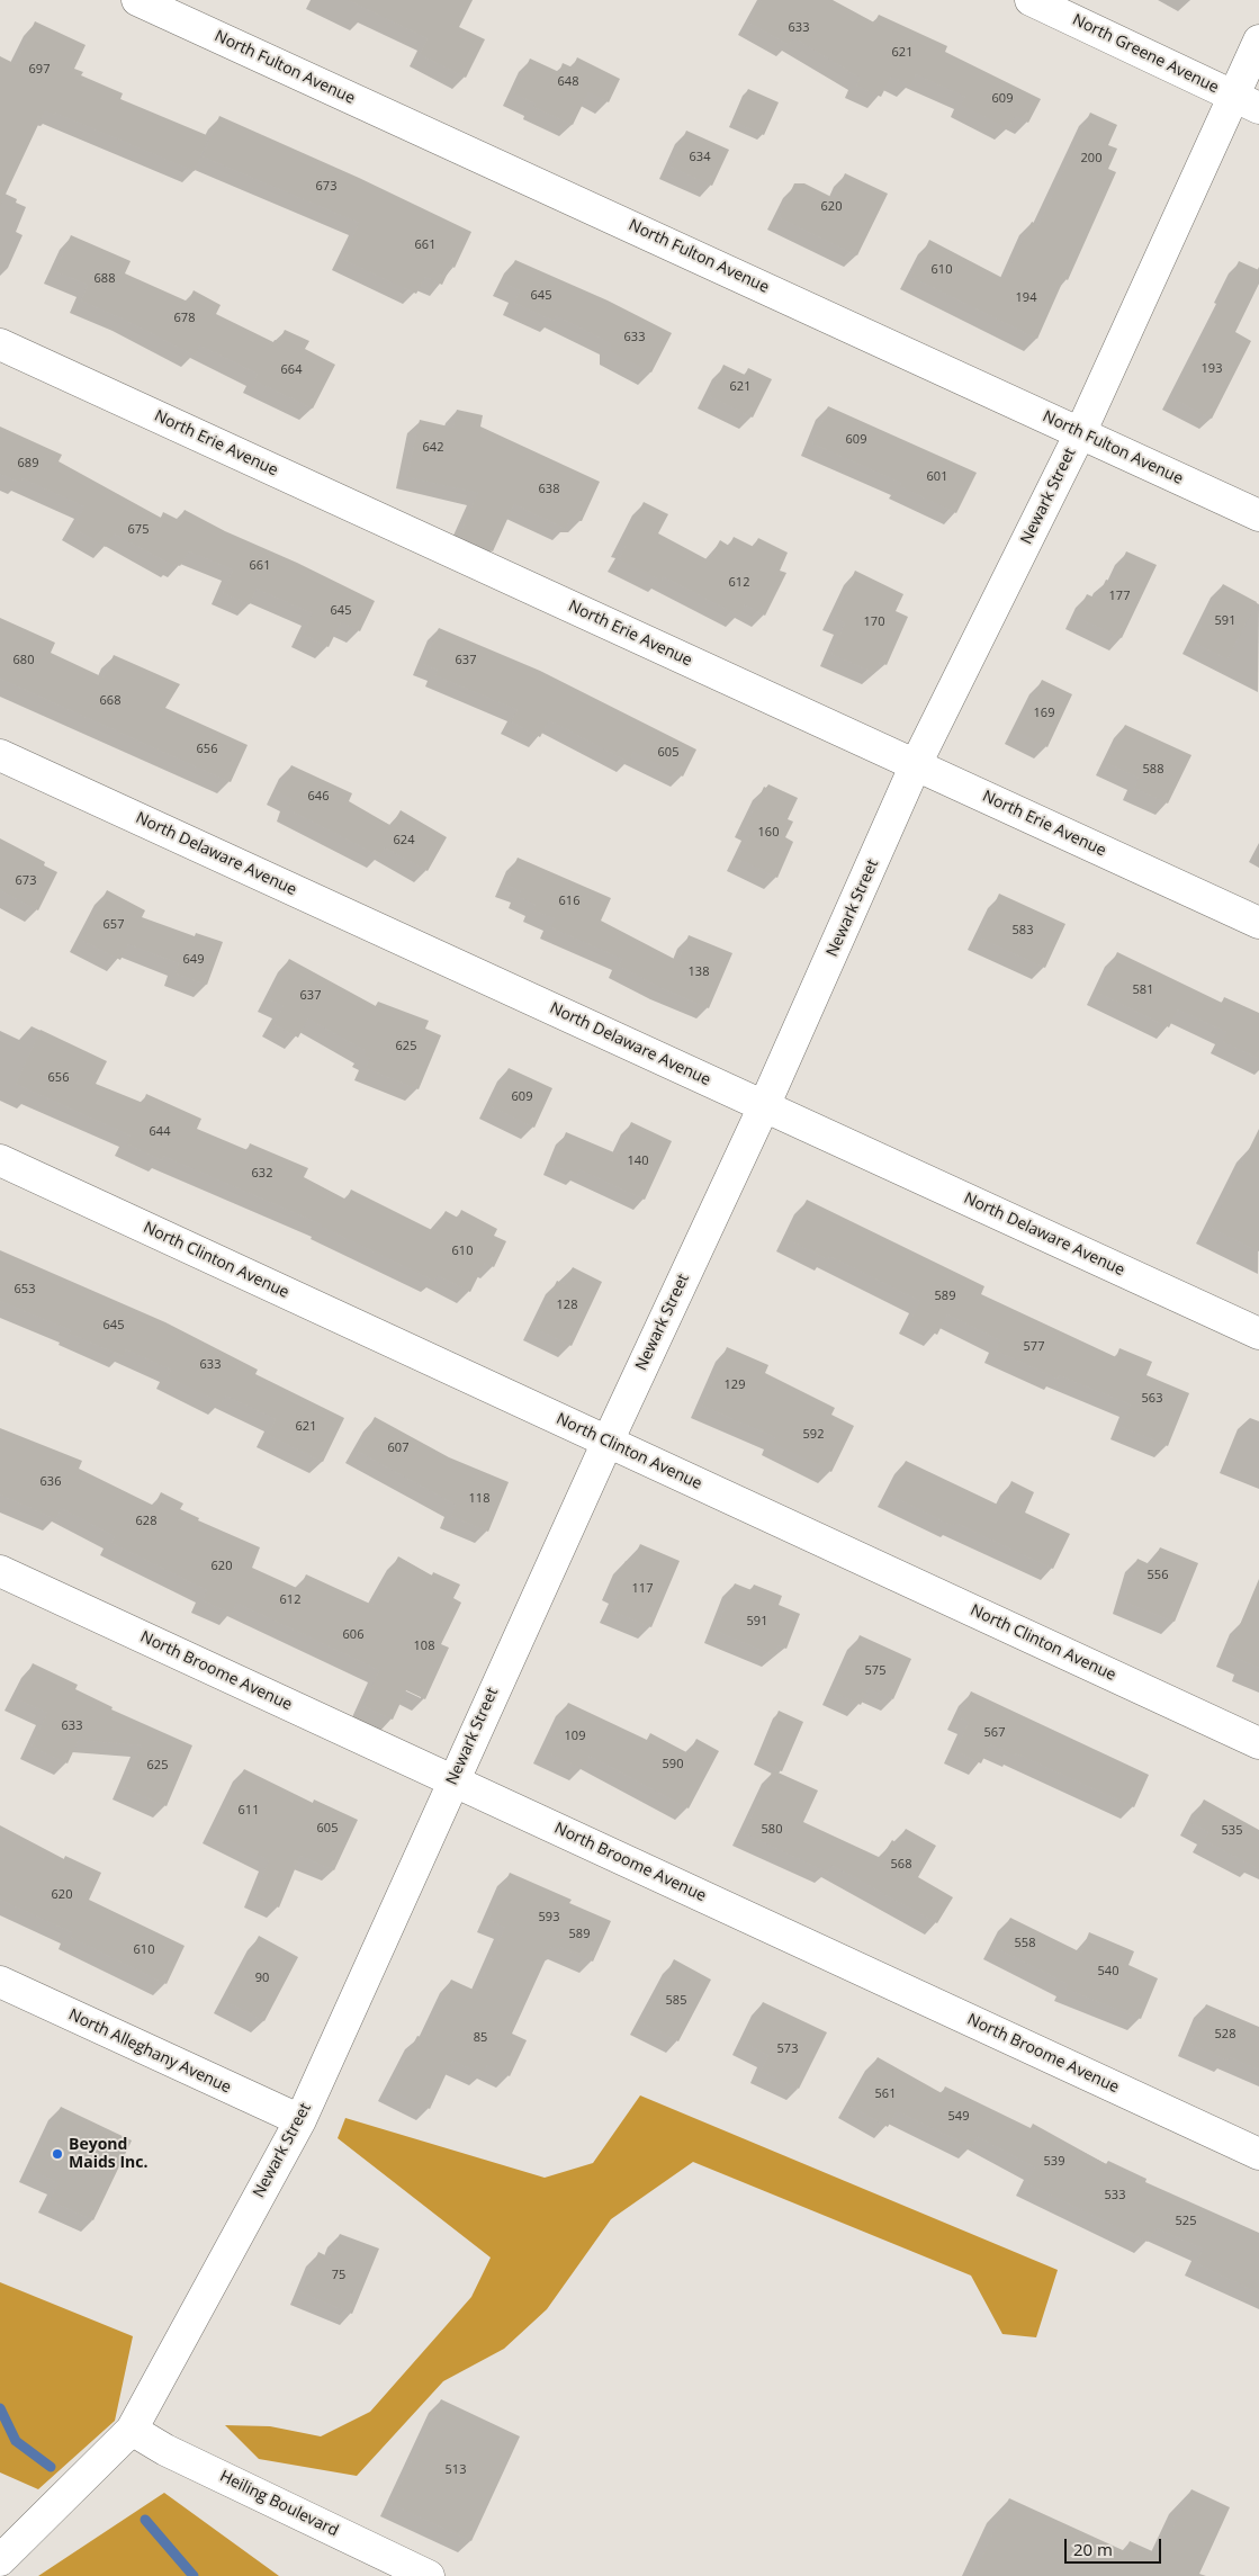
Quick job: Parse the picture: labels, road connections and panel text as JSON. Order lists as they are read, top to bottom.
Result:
{
  "streets": {
    "street": [
      "North Greene Avenue",
      "North Fulton Avenue",
      "North Erie Avenue",
      "Newark Street",
      "North Delaware Avenue",
      "North Clinton Avenue",
      "North Broome Avenue",
      "North Alleghany Avenue",
      "Heiling Boulevard"
    ]
  },
  "crossings": [
    ["North Greene Avenue", "Newark Street"],
    ["North Fulton Avenue", "Newark Street"],
    ["North Erie Avenue", "Newark Street"],
    ["Newark Street", "North Delaware Avenue"],
    ["Newark Street", "North Clinton Avenue"],
    ["Newark Street", "North Broome Avenue"],
    ["Newark Street", "North Alleghany Avenue"],
    ["Newark Street", "Heiling Boulevard"]
  ],
  "places": ["Beyond Maids Inc."],
  "house_numbers": [
    "633",
    "621",
    "697",
    "648",
    "609",
    "634",
    "200",
    "673",
    "620",
    "661",
    "610",
    "688",
    "645",
    "194",
    "678",
    "633",
    "193",
    "664",
    "621",
    "609",
    "642",
    "689",
    "601",
    "638",
    "675",
    "661",
    "612",
    "177",
    "645",
    "591",
    "170",
    "680",
    "637",
    "668",
    "169",
    "656",
    "605",
    "588",
    "646",
    "160",
    "624",
    "673",
    "616",
    "657",
    "583",
    "649",
    "138",
    "581",
    "637",
    "625",
    "656",
    "609",
    "644",
    "140",
    "632",
    "610",
    "653",
    "589",
    "128",
    "645",
    "577",
    "633",
    "129",
    "563",
    "621",
    "592",
    "607",
    "636",
    "118",
    "628",
    "620",
    "556",
    "117",
    "612",
    "591",
    "606",
    "108",
    "575",
    "633",
    "567",
    "109",
    "590",
    "625",
    "611",
    "605",
    "580",
    "535",
    "568",
    "620",
    "593",
    "589",
    "558",
    "610",
    "540",
    "90",
    "585",
    "528",
    "85",
    "573",
    "561",
    "549",
    "539",
    "533",
    "525",
    "75",
    "513"
  ],
  "scale_bar": "20 m"
}
